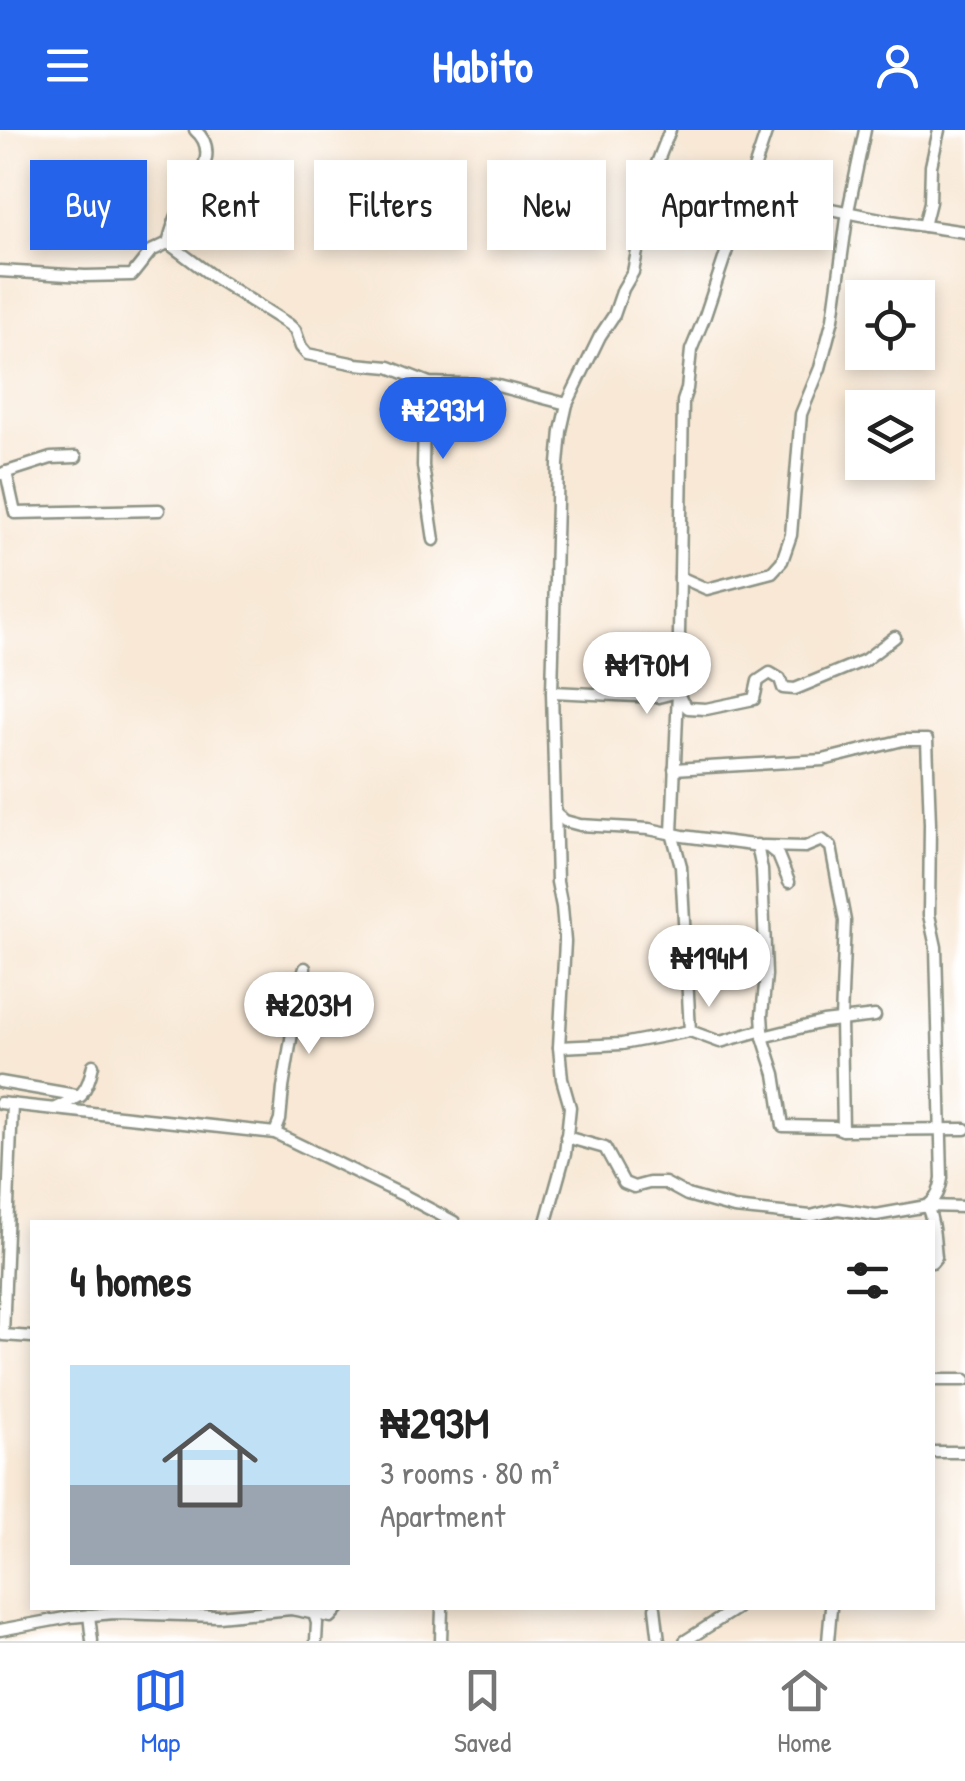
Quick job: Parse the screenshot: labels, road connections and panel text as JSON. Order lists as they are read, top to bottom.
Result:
{
  "page": {
    "header": "Habito",
    "chip": [
      "Buy",
      "Rent",
      "Filters",
      "New",
      "Apartment"
    ],
    "price": [
      "₦293M",
      "₦170M",
      "₦194M",
      "₦203M"
    ],
    "heading": "4 homes",
    "list": [
      {
        "name": "₦293M",
        "note": "3 rooms · 80 m² · Apartment"
      }
    ],
    "tabs": ["Map", "Saved", "Home"]
  }
}
